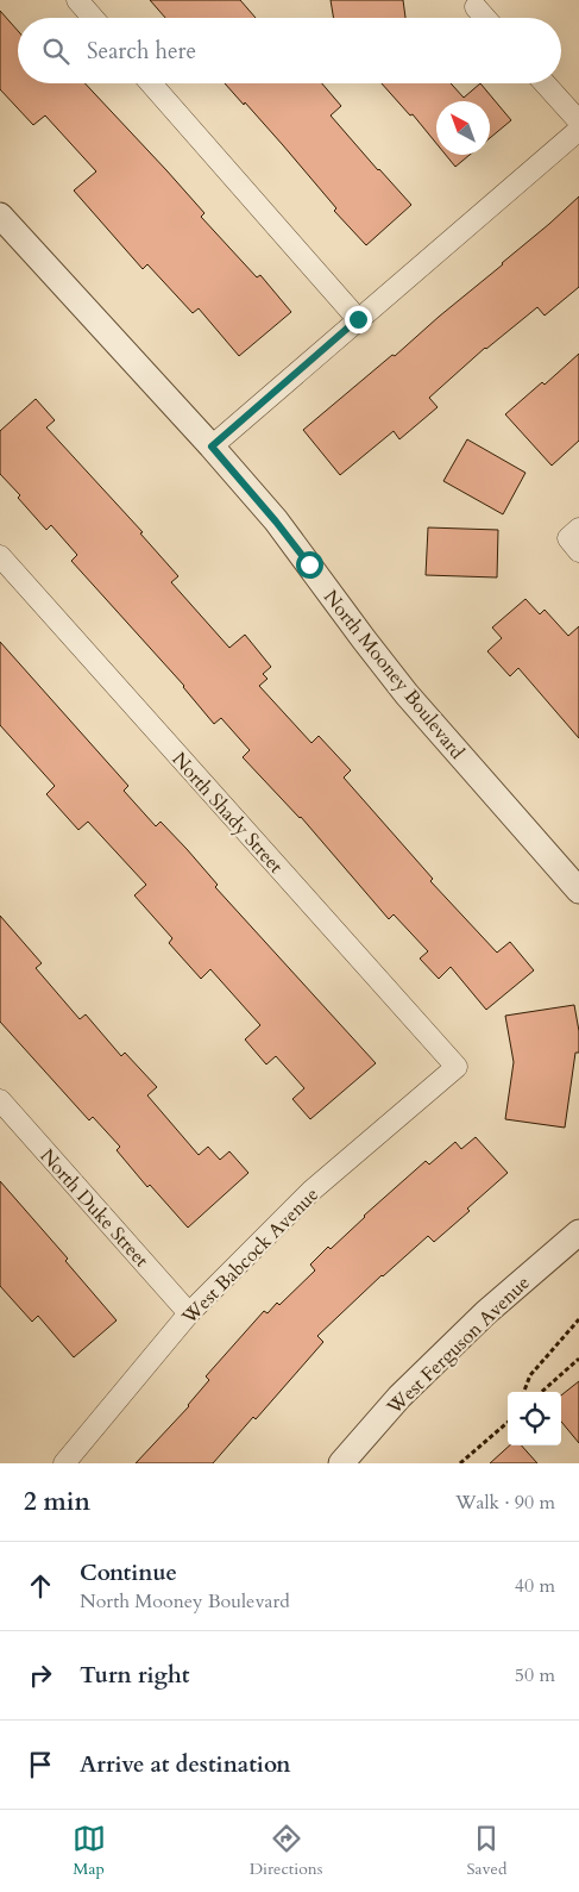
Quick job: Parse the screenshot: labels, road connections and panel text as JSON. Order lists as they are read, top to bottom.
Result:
{
  "streets": {
    "street": [
      "North Mooney Boulevard",
      "North Shady Street",
      "North Duke Street",
      "West Babcock Avenue",
      "West Ferguson Avenue"
    ]
  },
  "crossings": [
    ["North Shady Street", "West Babcock Avenue"],
    ["North Duke Street", "West Babcock Avenue"]
  ],
  "north": "top left",
  "page": {
    "search": "Search here",
    "heading": ["2 min", "Walk · 90 m"],
    "list": [
      ["Continue", "North Mooney Boulevard", "40 m"],
      ["Turn right", "50 m"],
      "Arrive at destination"
    ],
    "nav": ["Map", "Directions", "Saved"]
  }
}
